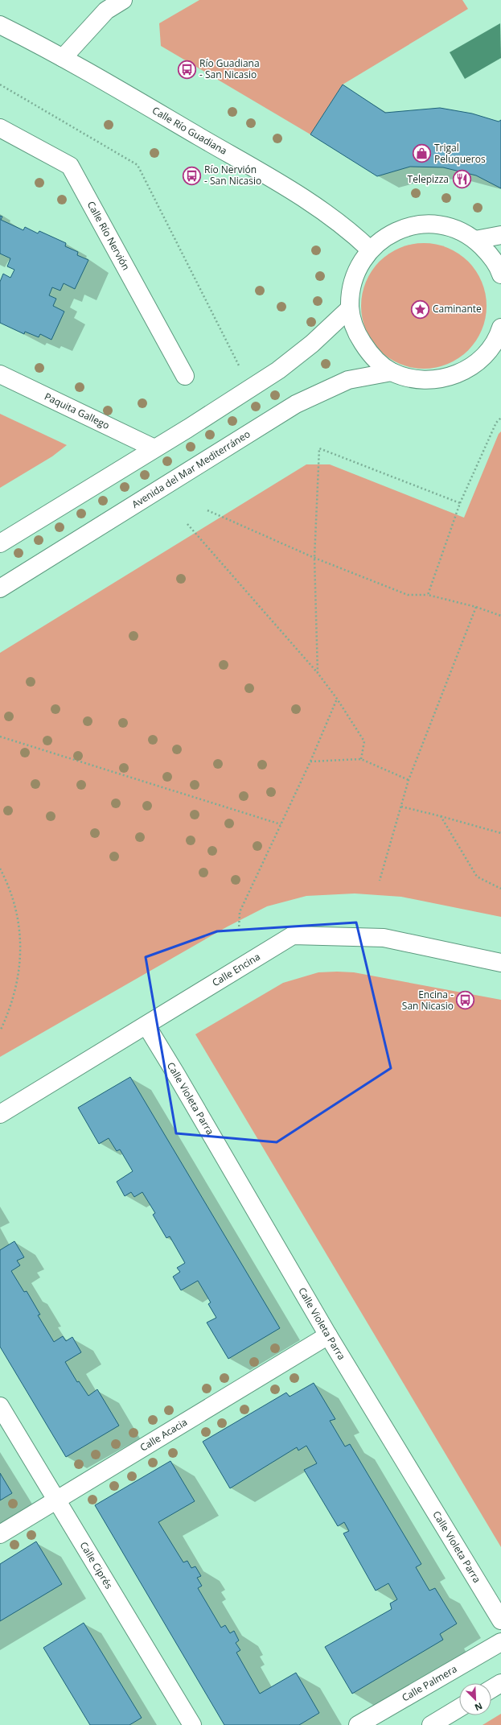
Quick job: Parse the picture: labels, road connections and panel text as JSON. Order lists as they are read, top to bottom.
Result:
{
  "streets": {
    "street": [
      "Calle Río Guadiana",
      "Calle Río Nervión",
      "Paquita Gallego",
      "Avenida del Mar Mediterráneo",
      "Calle Encina",
      "Calle Violeta Parra",
      "Calle Acacia",
      "Calle Ciprés",
      "Calle Palmera"
    ]
  },
  "crossings": [
    ["Calle Encina", "Calle Violeta Parra"],
    ["Calle Violeta Parra", "Calle Acacia"],
    ["Calle Acacia", "Calle Ciprés"]
  ],
  "places": {
    "bus stop": ["Río Guadiana - San Nicasio", "Río Nervión - San Nicasio", "Encina - San Nicasio"],
    "shop": ["Trigal Peluqueros"],
    "restaurant": ["Telepizza"],
    "place": ["Caminante"]
  },
  "north": "bottom right"
}
